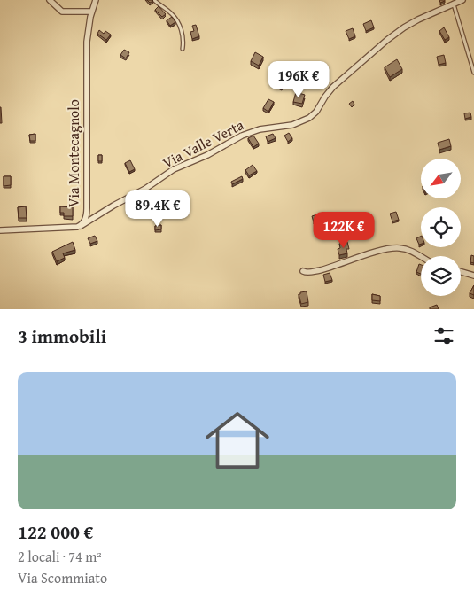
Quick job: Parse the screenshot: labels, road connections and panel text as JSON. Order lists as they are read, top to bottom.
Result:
{
  "streets": {
    "street": ["Via Valle Verta", "Via Montecagnolo"]
  },
  "crossings": [
    ["Via Valle Verta", "Via Montecagnolo"]
  ],
  "north": "bottom left",
  "page": {
    "price": ["196K €", "89.4K €", "122K €"],
    "heading": "3 immobili",
    "list": [
      {
        "name": "122 000 €",
        "note": "2 locali · 74 m² · Via Scommiato"
      }
    ]
  }
}
